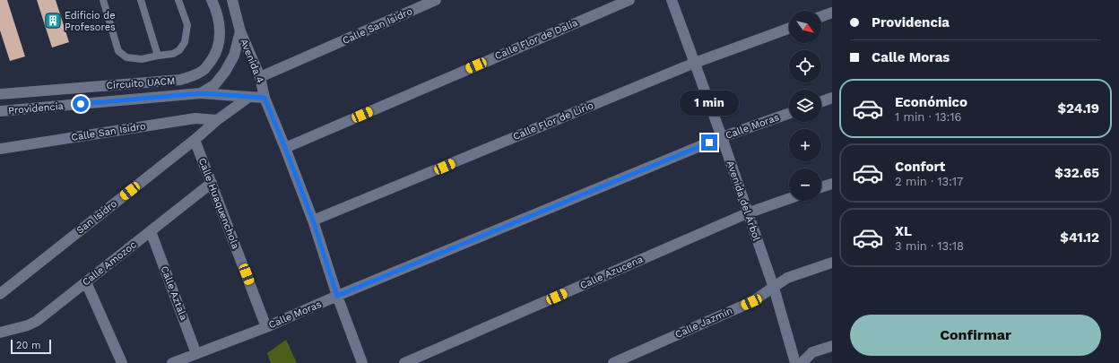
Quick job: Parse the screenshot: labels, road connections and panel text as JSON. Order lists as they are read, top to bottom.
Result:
{
  "streets": {
    "street": [
      "Calle San Isidro",
      "Calle Flor de Dalia",
      "Avenida 4",
      "Circuito UACM",
      "Providencia",
      "Calle Flor de Lirio",
      "Calle Moras",
      "Avenida del Árbol",
      "Calle Huaquenchola",
      "San Isidro",
      "Calle Amozoc",
      "Calle Azucena",
      "Calle Aztala",
      "Calle Jazmín"
    ]
  },
  "crossings": [
    ["Calle San Isidro", "Avenida 4"],
    ["Calle San Isidro", "San Isidro"],
    ["Calle Flor de Dalia", "Avenida 4"],
    ["Avenida 4", "Providencia"],
    ["Avenida 4", "Calle Flor de Lirio"],
    ["Avenida 4", "Calle Moras"],
    ["Providencia", "San Isidro"],
    ["Calle Flor de Lirio", "Avenida del Árbol"],
    ["Calle Moras", "Avenida del Árbol"],
    ["Calle Moras", "Calle Huaquenchola"],
    ["Calle Moras", "Calle Aztala"],
    ["Avenida del Árbol", "Calle Azucena"],
    ["Avenida del Árbol", "Calle Jazmín"],
    ["Calle Huaquenchola", "San Isidro"],
    ["Calle Huaquenchola", "Calle Amozoc"],
    ["Calle Amozoc", "Calle Aztala"]
  ],
  "places": {
    "building": ["Edificio de Profesores"]
  },
  "scale_bar": "20 m",
  "north": "bottom right",
  "page": {
    "banner": ["Providencia", "Calle Moras"],
    "map_buttons": ["+", "−"],
    "list": [
      {
        "name": "Económico",
        "note": "1 min · 13:16",
        "value": "$24.19"
      },
      {
        "name": "Confort",
        "note": "2 min · 13:17",
        "value": "$32.65"
      },
      {
        "name": "XL",
        "note": "3 min · 13:18",
        "value": "$41.12"
      }
    ],
    "bubble": "1 min",
    "buttons": "Confirmar",
    "scale": "20 m"
  }
}
